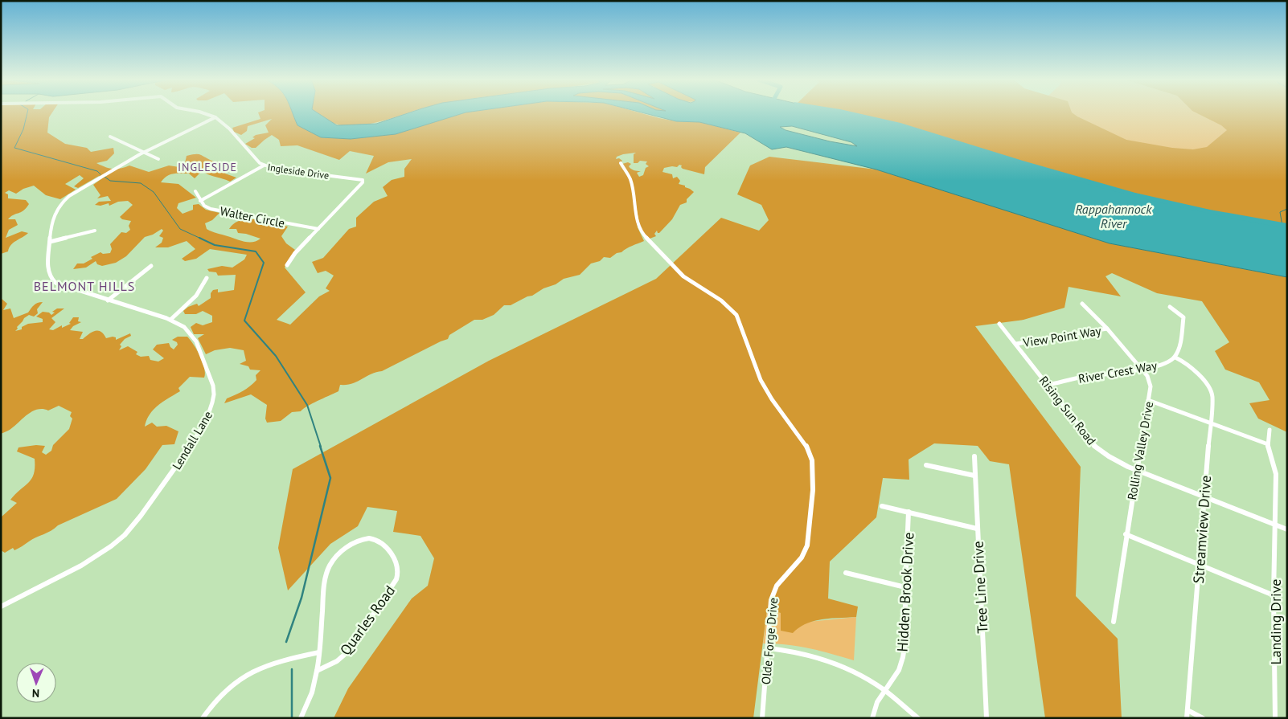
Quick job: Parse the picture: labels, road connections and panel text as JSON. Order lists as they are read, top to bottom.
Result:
{
  "streets": {
    "street": [
      "Ingleside Drive",
      "Walter Circle",
      "View Point Way",
      "River Crest Way",
      "Rising Sun Road",
      "Lendall Lane",
      "Rolling Valley Drive",
      "Streamview Drive",
      "Tree Line Drive",
      "Hidden Brook Drive",
      "Quarles Road",
      "Landing Drive",
      "Olde Forge Drive"
    ]
  },
  "crossings": [
    ["Ingleside Drive", "Walter Circle"],
    ["Ingleside Drive", "Lendall Lane"],
    ["View Point Way", "Rising Sun Road"],
    ["View Point Way", "Rolling Valley Drive"],
    ["River Crest Way", "Rising Sun Road"],
    ["River Crest Way", "Rolling Valley Drive"],
    ["River Crest Way", "Streamview Drive"],
    ["Rising Sun Road", "Rolling Valley Drive"],
    ["Rising Sun Road", "Streamview Drive"],
    ["Rising Sun Road", "Landing Drive"]
  ],
  "districts": ["INGLESIDE", "BELMONT HILLS"],
  "water": ["Rappahannock River"],
  "north": "bottom"
}
